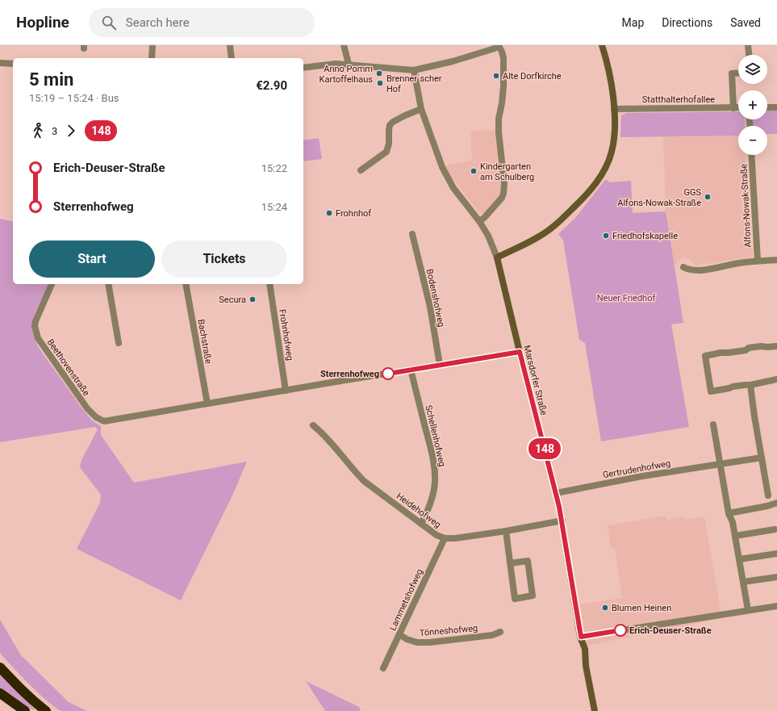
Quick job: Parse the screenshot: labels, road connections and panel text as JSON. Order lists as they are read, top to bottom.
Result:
{
  "streets": {
    "street": [
      "Statthalterhofallee",
      "Alfons-Nowak-Straße",
      "Bodenshofweg",
      "Frohnhofweg",
      "Bachstraße",
      "Beethovenstraße",
      "Marsdorfer Straße",
      "Schellenhofweg",
      "Gertrudenhofweg",
      "Heidehofweg",
      "Lammetshofweg",
      "Tönneshofweg"
    ]
  },
  "crossings": [
    ["Bachstraße", "Beethovenstraße"],
    ["Marsdorfer Straße", "Gertrudenhofweg"],
    ["Marsdorfer Straße", "Heidehofweg"],
    ["Schellenhofweg", "Heidehofweg"],
    ["Heidehofweg", "Lammetshofweg"],
    ["Lammetshofweg", "Tönneshofweg"]
  ],
  "parks": ["Neuer Friedhof"],
  "places": [
    "Anno Pomm Kartoffelhaus",
    "Alte Dorfkirche",
    "Brenner´scher Hof",
    "Kindergarten am Schulberg",
    "GGS Alfons-Nowak-Straße",
    "Frohnhof",
    "Friedhofskapelle",
    "Secura",
    "Sterrenhofweg",
    "Blumen Heinen",
    "Erich-Deuser-Straße"
  ],
  "lines": ["bus line 148"],
  "page": {
    "header": "Hopline",
    "search": "Search here",
    "nav": ["Map", "Directions", "Saved"],
    "on_map": "148",
    "map_buttons": ["+", "−"],
    "heading": ["5 min", "15:19 – 15:24 · Bus", "€2.90"],
    "legs": ["3", "148"],
    "list": [
      {
        "name": "Erich-Deuser-Straße",
        "value": "15:22"
      },
      {
        "name": "Sterrenhofweg",
        "value": "15:24"
      }
    ],
    "buttons": ["Start", "Tickets"]
  }
}
